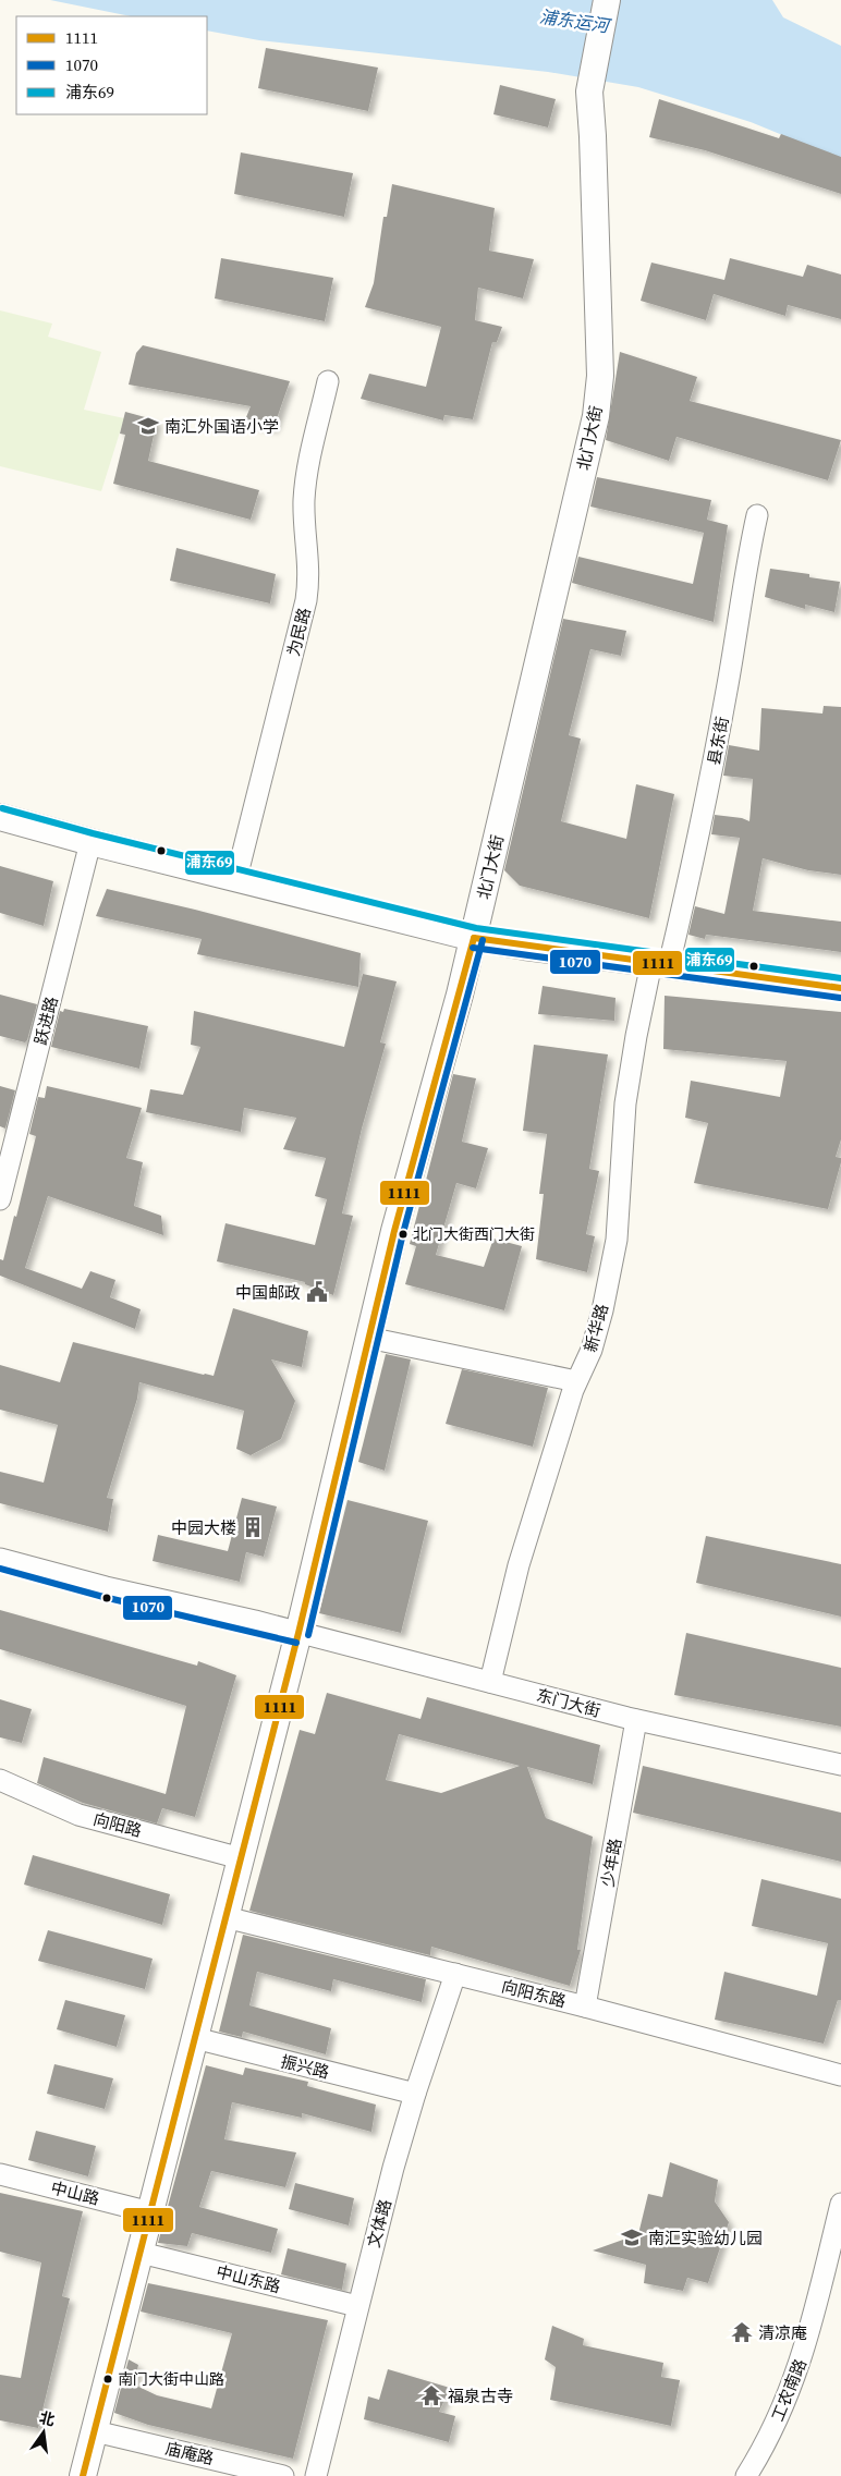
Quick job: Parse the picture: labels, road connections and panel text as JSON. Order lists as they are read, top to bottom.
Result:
{
  "streets": {
    "street": [
      "北门大街",
      "为民路",
      "县东街",
      "跃进路",
      "新华路",
      "东门大街",
      "向阳路",
      "少年路",
      "向阳东路",
      "振兴路",
      "中山路",
      "文体路",
      "中山东路",
      "工农南路",
      "庙庵路"
    ]
  },
  "crossings": [
    ["北门大街", "东门大街"],
    ["北门大街", "向阳路"],
    ["北门大街", "向阳东路"],
    ["北门大街", "振兴路"],
    ["北门大街", "中山路"],
    ["北门大街", "中山东路"],
    ["北门大街", "庙庵路"],
    ["县东街", "新华路"],
    ["新华路", "东门大街"],
    ["东门大街", "少年路"],
    ["少年路", "向阳东路"],
    ["向阳东路", "文体路"],
    ["振兴路", "文体路"],
    ["文体路", "中山东路"]
  ],
  "water": ["浦东运河"],
  "places": {
    "school or university": ["南汇外国语小学", "南汇实验幼儿园"],
    "other": ["北门大街西门大街", "南门大街中山路"],
    "public building": ["中国邮政"],
    "building": ["中园大楼"],
    "temple": ["清凉庵", "福泉古寺"]
  },
  "lines": ["transit line 浦东69", "transit line 1111", "transit line 1070"],
  "legend": ["1111", "1070", "浦东69"],
  "north": "top"
}
